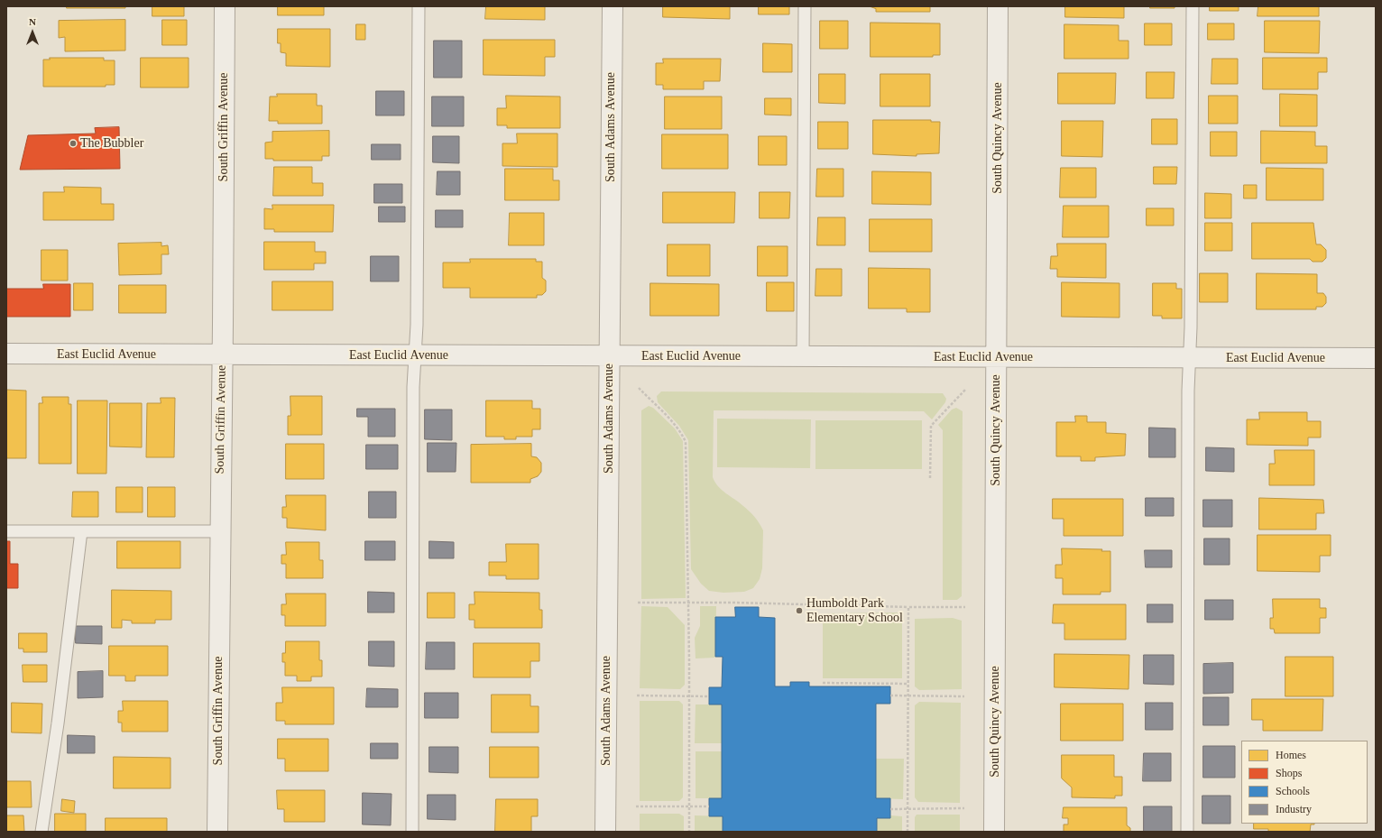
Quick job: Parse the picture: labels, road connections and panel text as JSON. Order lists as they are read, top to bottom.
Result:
{
  "streets": {
    "street": [
      "South Griffin Avenue",
      "South Adams Avenue",
      "South Quincy Avenue",
      "East Euclid Avenue"
    ]
  },
  "crossings": [
    ["South Griffin Avenue", "East Euclid Avenue"],
    ["South Adams Avenue", "East Euclid Avenue"],
    ["South Quincy Avenue", "East Euclid Avenue"]
  ],
  "places": ["The Bubbler", "Humboldt Park Elementary School"],
  "legend": [
    "Homes",
    "Shops",
    "Schools",
    "Industry"
  ],
  "north": "top"
}
